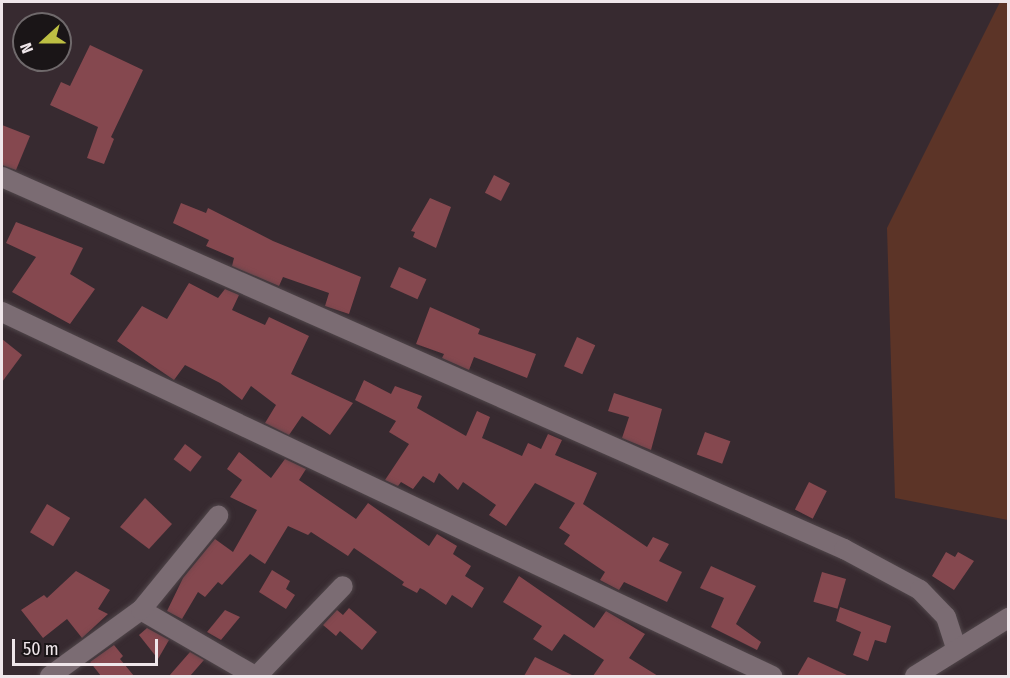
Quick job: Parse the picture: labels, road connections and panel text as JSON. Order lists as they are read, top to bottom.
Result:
{
  "scale_bar": "50 m",
  "north": "left"
}
